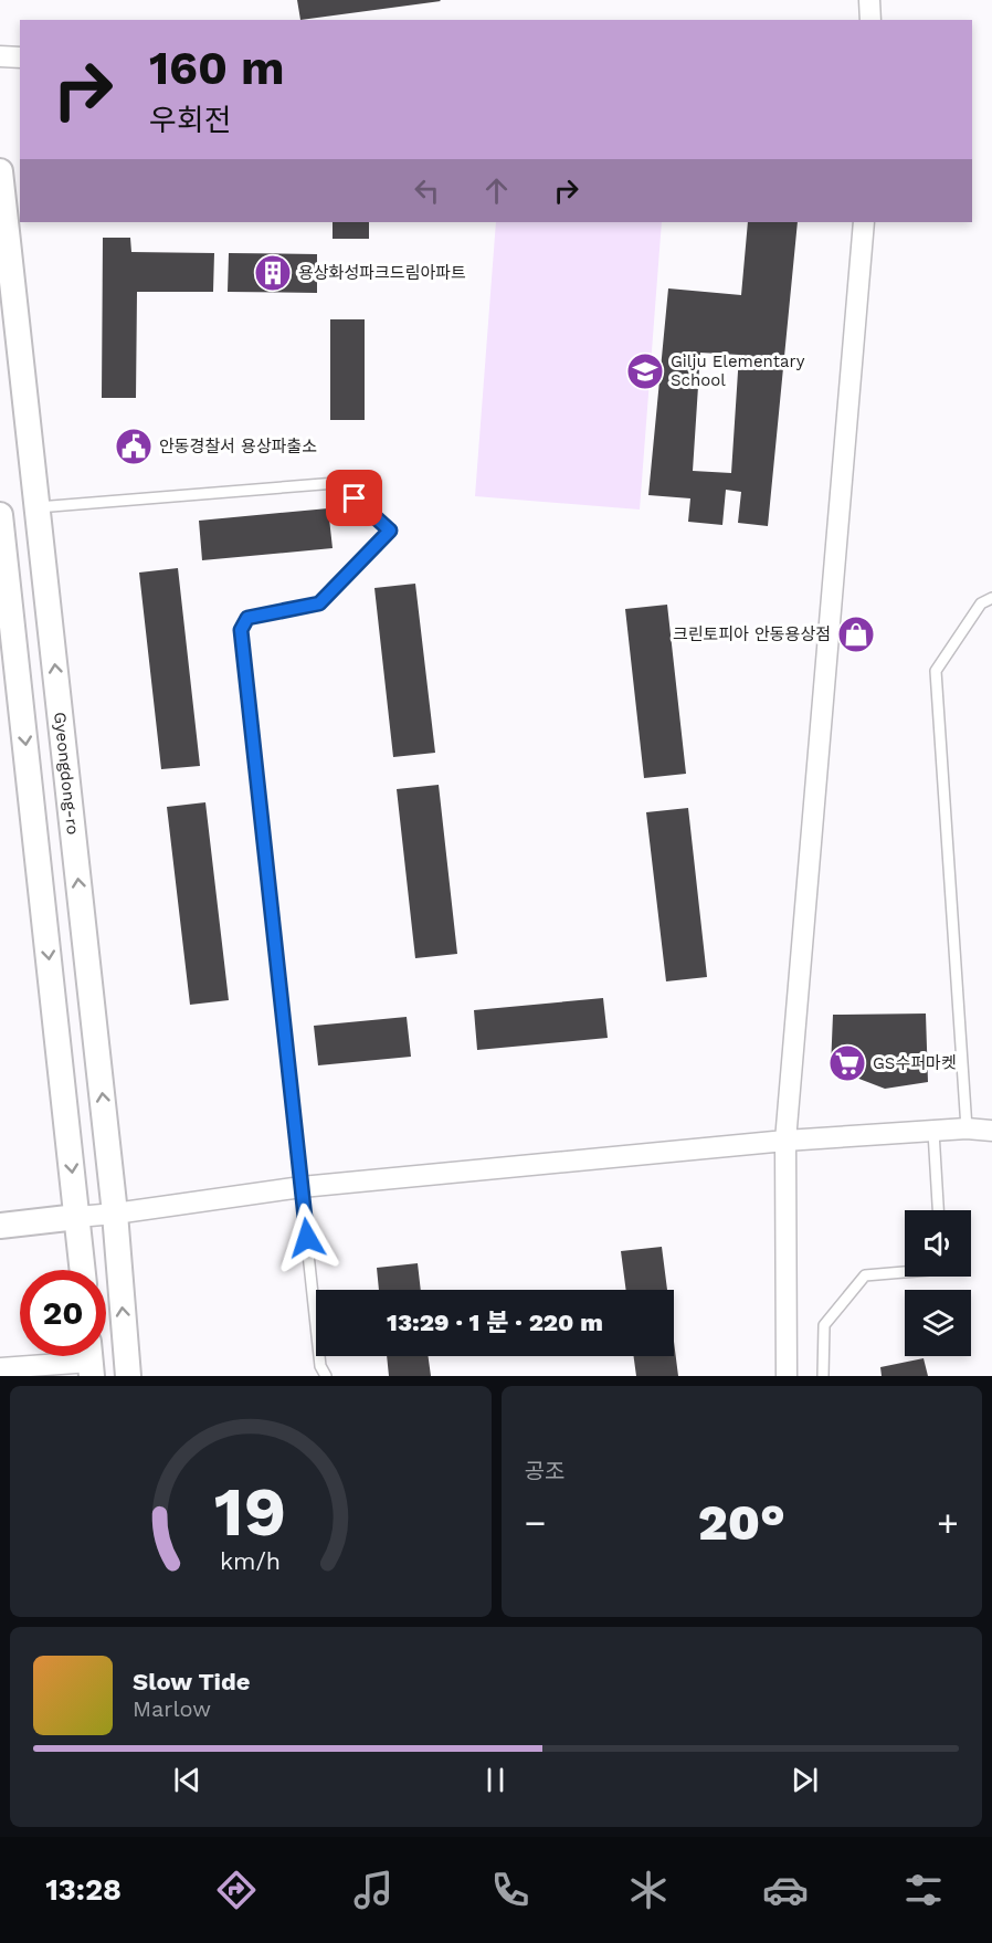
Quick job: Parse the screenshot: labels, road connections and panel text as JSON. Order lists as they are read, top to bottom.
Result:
{
  "streets": {
    "street": ["Gyeongdong-ro"]
  },
  "places": {
    "building": ["용상화성파크드림아파트"],
    "school or university": ["Gilju Elementary School"],
    "public building": ["안동경찰서 용상파출소"],
    "shop": ["크린토피아 안동용상점"],
    "supermarket": ["GS수퍼마켓"]
  },
  "page": {
    "turn": ["160 m", "우회전"],
    "limit": "20",
    "trip": "13:29 · 1 분 · 220 m",
    "tile": "공조",
    "heat": ["−", "20°", "+"],
    "song": ["Slow Tide", "Marlow"],
    "tabs": "13:28",
    "gauge": ["19", "km/h"]
  }
}
